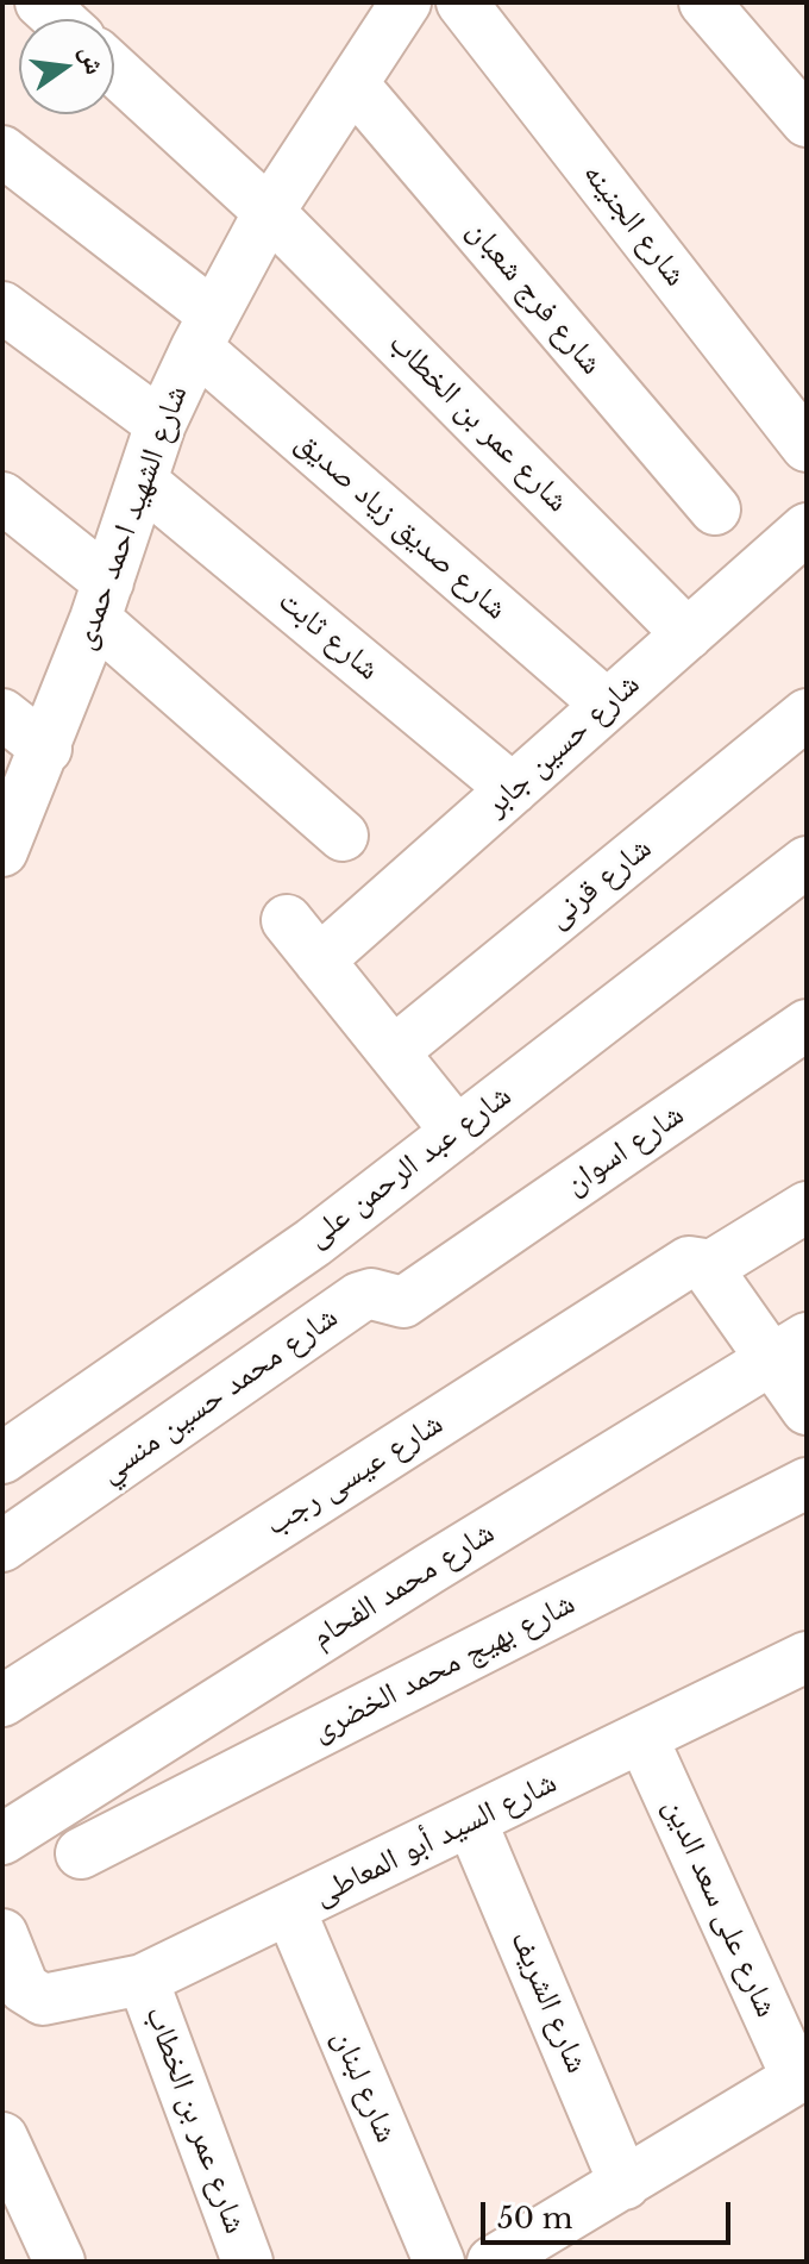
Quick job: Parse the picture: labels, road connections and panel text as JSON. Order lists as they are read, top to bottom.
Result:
{
  "streets": {
    "street": [
      "شارع الجنينه",
      "شارع فرج شعبان",
      "شارع عمر بن الخطاب",
      "شارع الشهيد احمد حمدى",
      "شارع صديق زياد صديق",
      "شارع ثابت",
      "شارع حسين جابر",
      "شارع قرنى",
      "شارع اسوان",
      "شارع عبد الرحمن على",
      "شارع محمد حسين منسي",
      "شارع عيسى رجب",
      "شارع محمد الفحام",
      "شارع بهيج محمد الخضرى",
      "شارع السيد أبو المعاطى",
      "شارع على سعد الدين",
      "شارع الشريف",
      "شارع لبنان"
    ]
  },
  "crossings": [
    ["شارع فرج شعبان", "شارع الشهيد احمد حمدى"],
    ["شارع عمر بن الخطاب", "شارع الشهيد احمد حمدى"],
    ["شارع عمر بن الخطاب", "شارع حسين جابر"],
    ["شارع عمر بن الخطاب", "شارع السيد أبو المعاطى"],
    ["شارع الشهيد احمد حمدى", "شارع صديق زياد صديق"],
    ["شارع الشهيد احمد حمدى", "شارع ثابت"],
    ["شارع صديق زياد صديق", "شارع حسين جابر"],
    ["شارع ثابت", "شارع حسين جابر"],
    ["شارع اسوان", "شارع محمد حسين منسي"],
    ["شارع السيد أبو المعاطى", "شارع على سعد الدين"],
    ["شارع السيد أبو المعاطى", "شارع الشريف"],
    ["شارع السيد أبو المعاطى", "شارع لبنان"]
  ],
  "scale_bar": "50 m",
  "north": "right"
}
